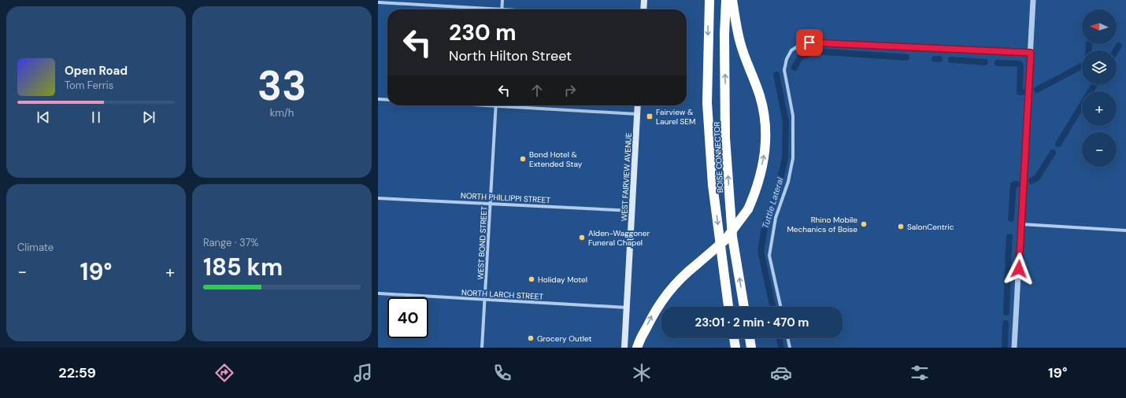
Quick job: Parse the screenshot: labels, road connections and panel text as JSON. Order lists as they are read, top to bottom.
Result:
{
  "streets": {
    "highway": ["BOISE CONNECTOR"],
    "main road": ["WEST FAIRVIEW AVENUE"],
    "street": ["NORTH PHILLIPPI STREET", "WEST BOND STREET", "NORTH LARCH STREET"]
  },
  "crossings": [
    ["WEST FAIRVIEW AVENUE", "NORTH PHILLIPPI STREET"],
    ["WEST FAIRVIEW AVENUE", "NORTH LARCH STREET"],
    ["NORTH PHILLIPPI STREET", "WEST BOND STREET"],
    ["WEST BOND STREET", "NORTH LARCH STREET"]
  ],
  "water": ["Tuttle Lateral"],
  "places": {
    "transit": ["Fairview & Laurel SEM"],
    "other": [
      "Bond Hotel & Extended Stay",
      "Rhino Mobile Mechanics of Boise",
      "SalonCentric",
      "Alden-Waggoner Funeral Chapel",
      "Holiday Motel",
      "Grocery Outlet"
    ]
  },
  "north": "left",
  "page": {
    "tile": [
      ["33", "km/h"],
      "Climate",
      ["Range · 37%", "185 km"]
    ],
    "map_buttons": ["+", "−"],
    "turn": ["230 m", "North Hilton Street"],
    "song": ["Open Road", "Tom Ferris"],
    "heat": ["−", "19°", "+"],
    "limit": "40",
    "trip": "23:01 · 2 min · 470 m",
    "tabs": ["22:59", "19°"]
  }
}
